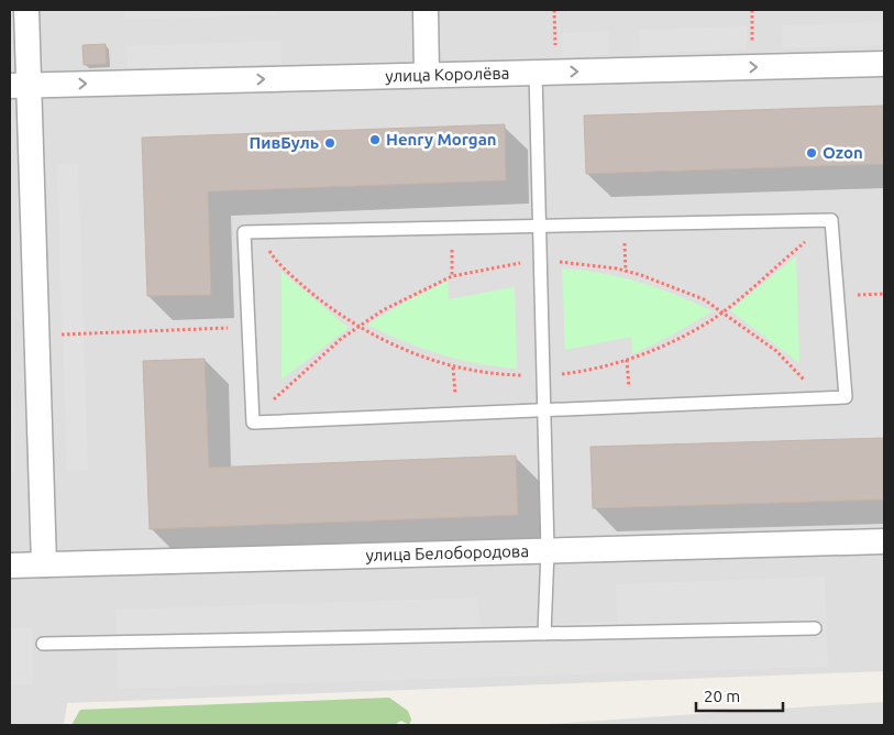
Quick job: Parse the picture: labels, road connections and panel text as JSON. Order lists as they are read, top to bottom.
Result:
{
  "streets": {
    "street": ["улица Королёва", "улица Белобородова"]
  },
  "one_way": ["улица Королёва"],
  "places": ["Henry Morgan", "ПивБуль", "Ozon"],
  "scale_bar": "20 m"
}
